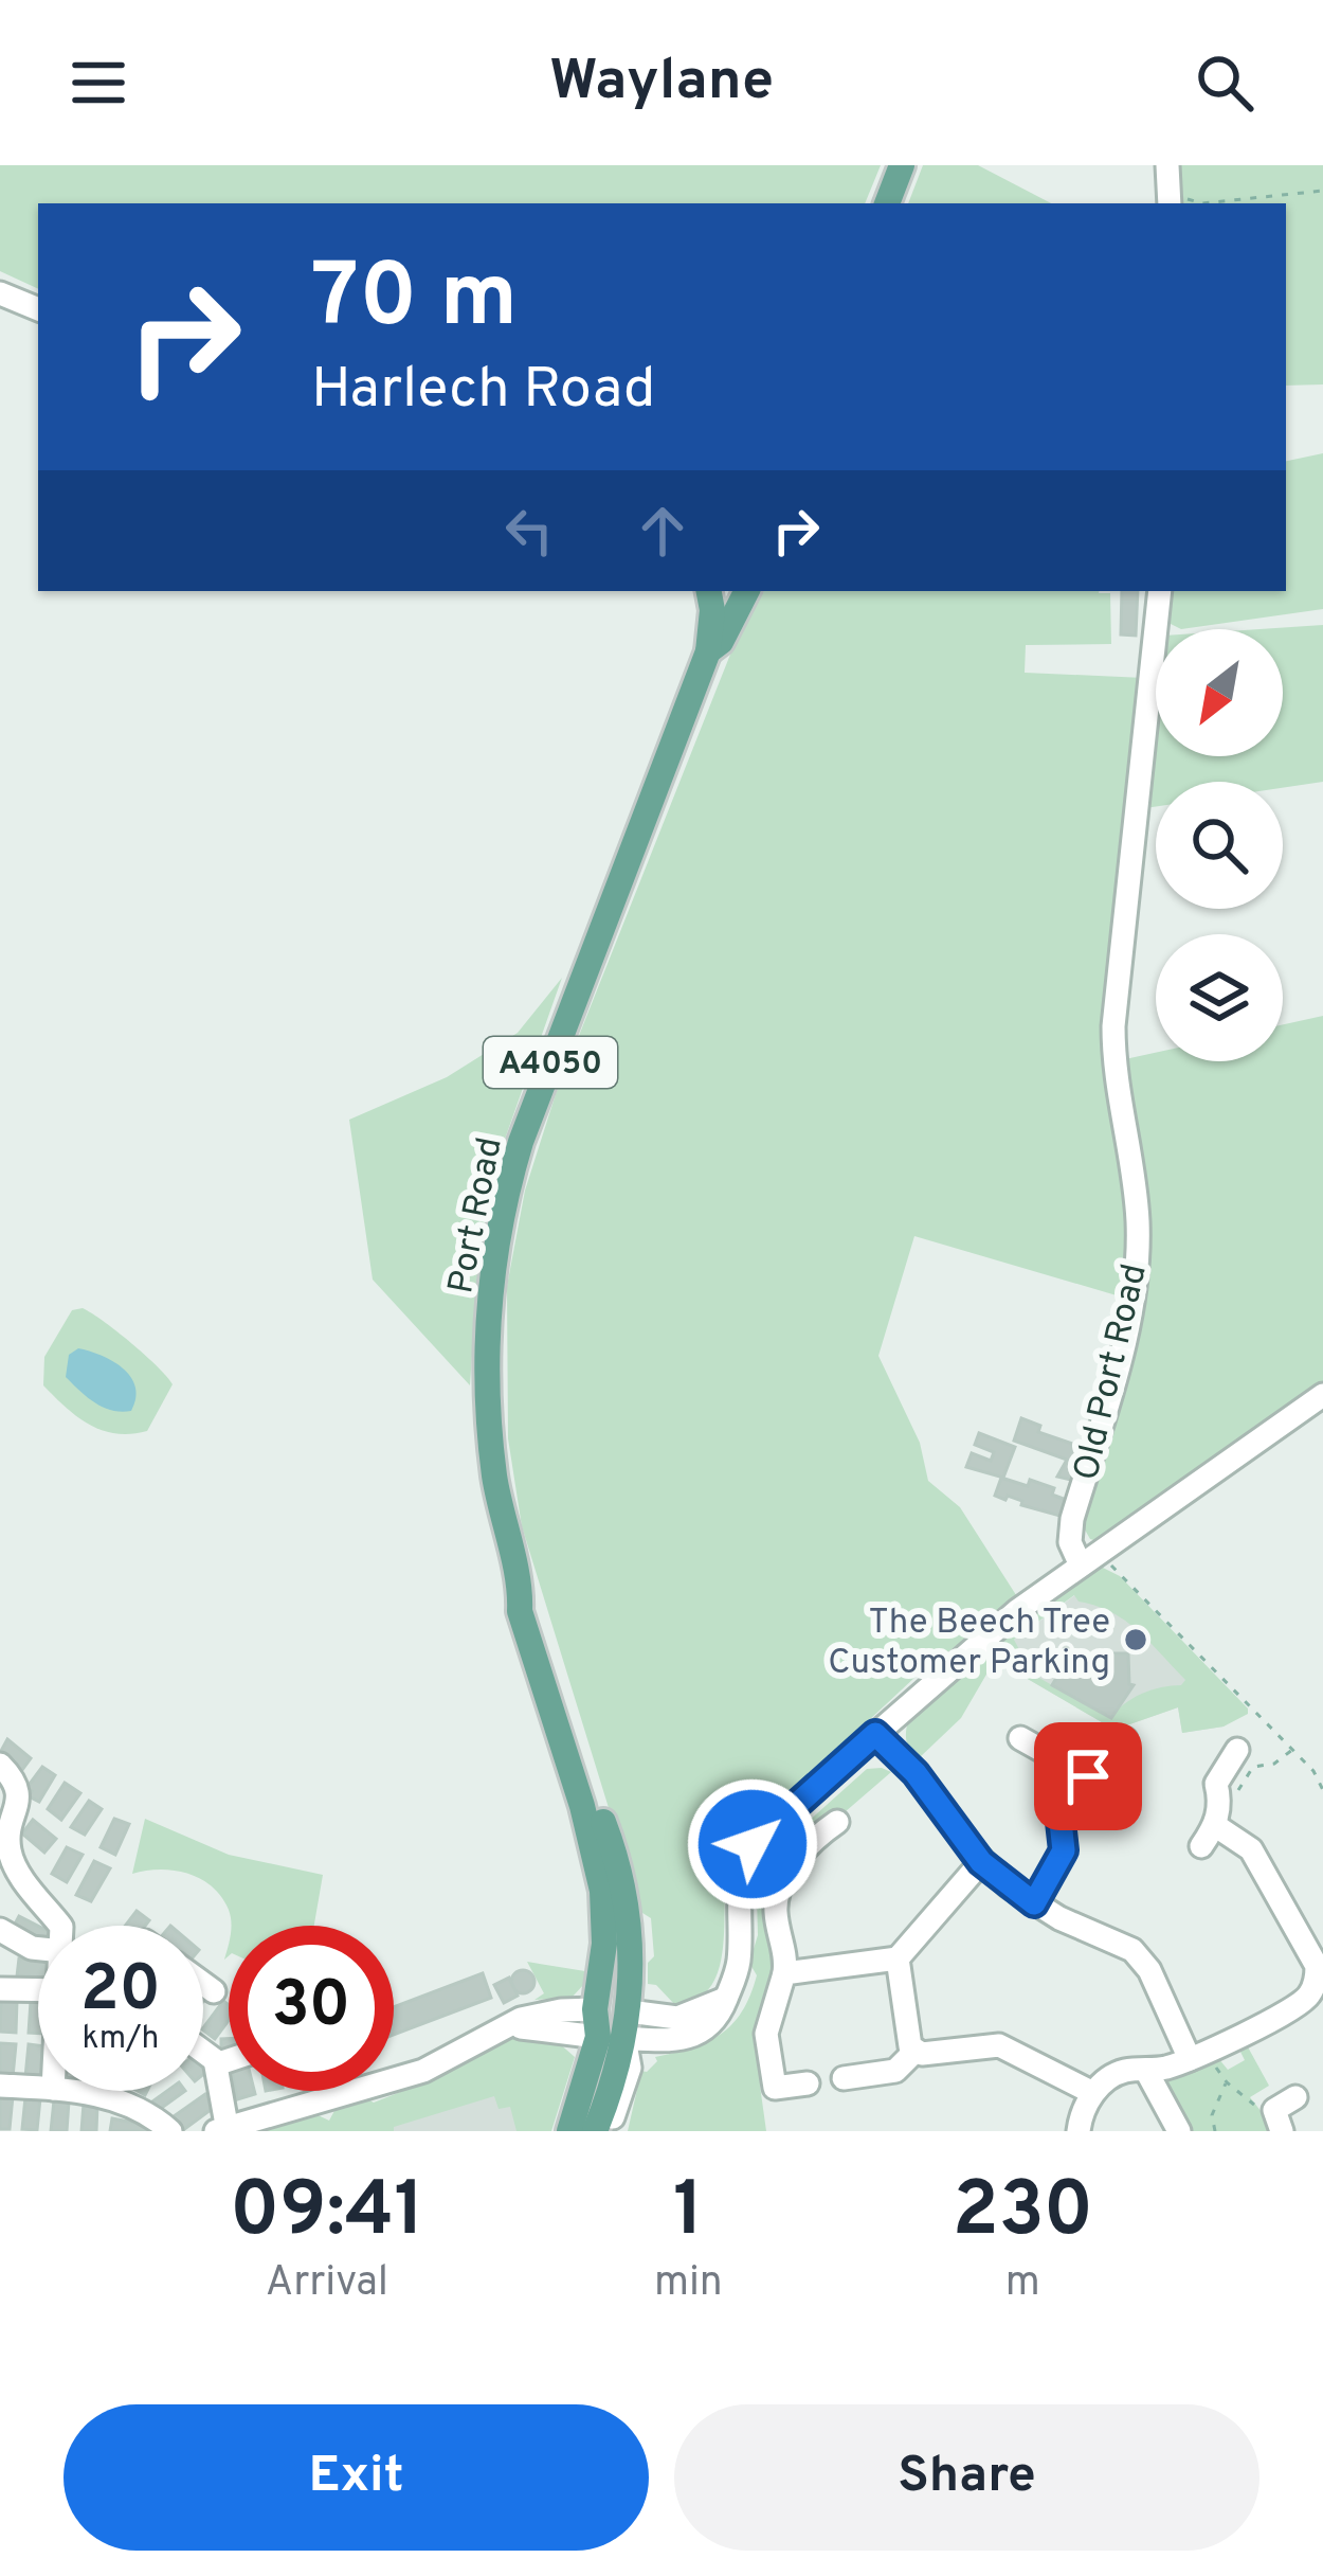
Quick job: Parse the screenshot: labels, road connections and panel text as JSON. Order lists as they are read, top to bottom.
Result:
{
  "streets": {
    "main road": ["A4050", "Port Road"],
    "street": ["Old Port Road"]
  },
  "places": ["The Beech Tree Customer Parking"],
  "north": "bottom left",
  "page": {
    "header": "Waylane",
    "turn": ["70 m", "Harlech Road"],
    "speed": "20 km/h",
    "limit": "30",
    "eta": [
      "09:41",
      "Arrival",
      "1",
      "min",
      "230",
      "m"
    ],
    "buttons": ["Exit", "Share"]
  }
}
